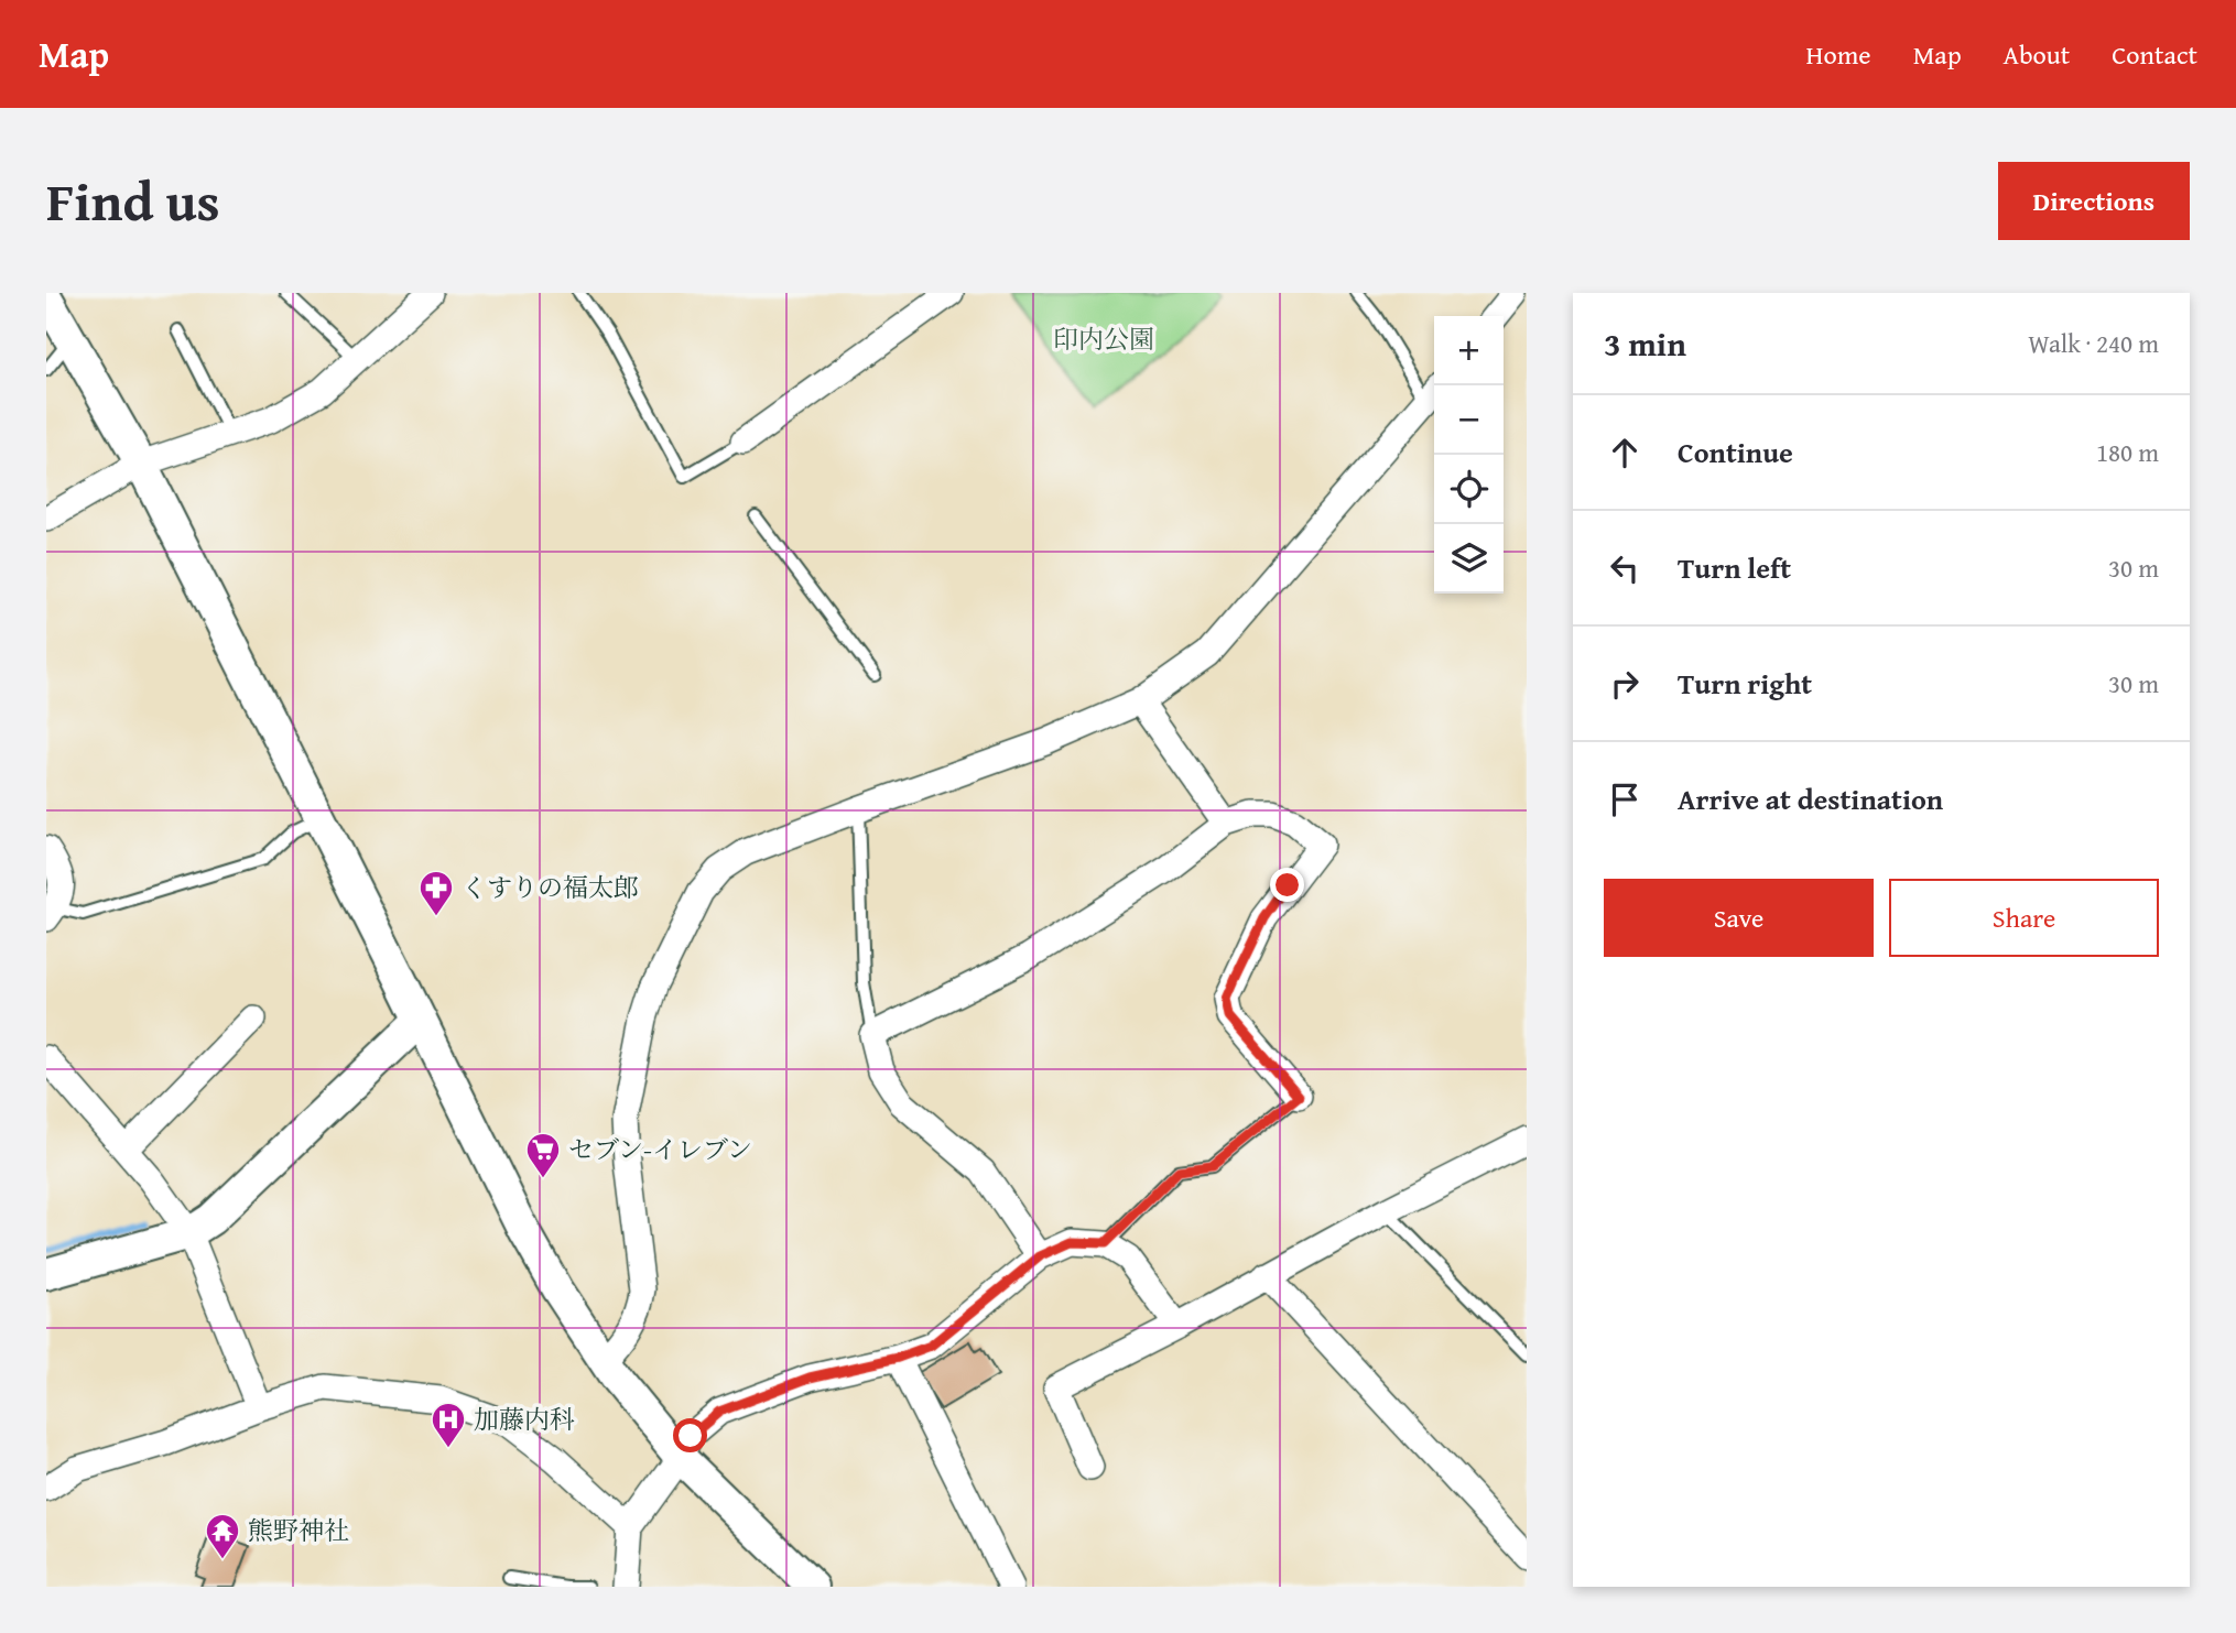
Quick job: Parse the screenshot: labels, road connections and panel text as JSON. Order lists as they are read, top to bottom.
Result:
{
  "parks": ["印内公園"],
  "places": {
    "pharmacy": ["くすりの福太郎"],
    "supermarket": ["セブン-イレブン"],
    "hospital": ["加藤内科"],
    "temple": ["熊野神社"]
  },
  "page": {
    "header": "Map",
    "nav": [
      "Home",
      "Map",
      "About",
      "Contact"
    ],
    "title": "Find us",
    "buttons": [
      "Directions",
      ["Save", "Share"]
    ],
    "heading": ["3 min", "Walk · 240 m"],
    "map_buttons": ["+", "−"],
    "list": [
      ["Continue", "180 m"],
      ["Turn left", "30 m"],
      ["Turn right", "30 m"],
      "Arrive at destination"
    ]
  }
}
